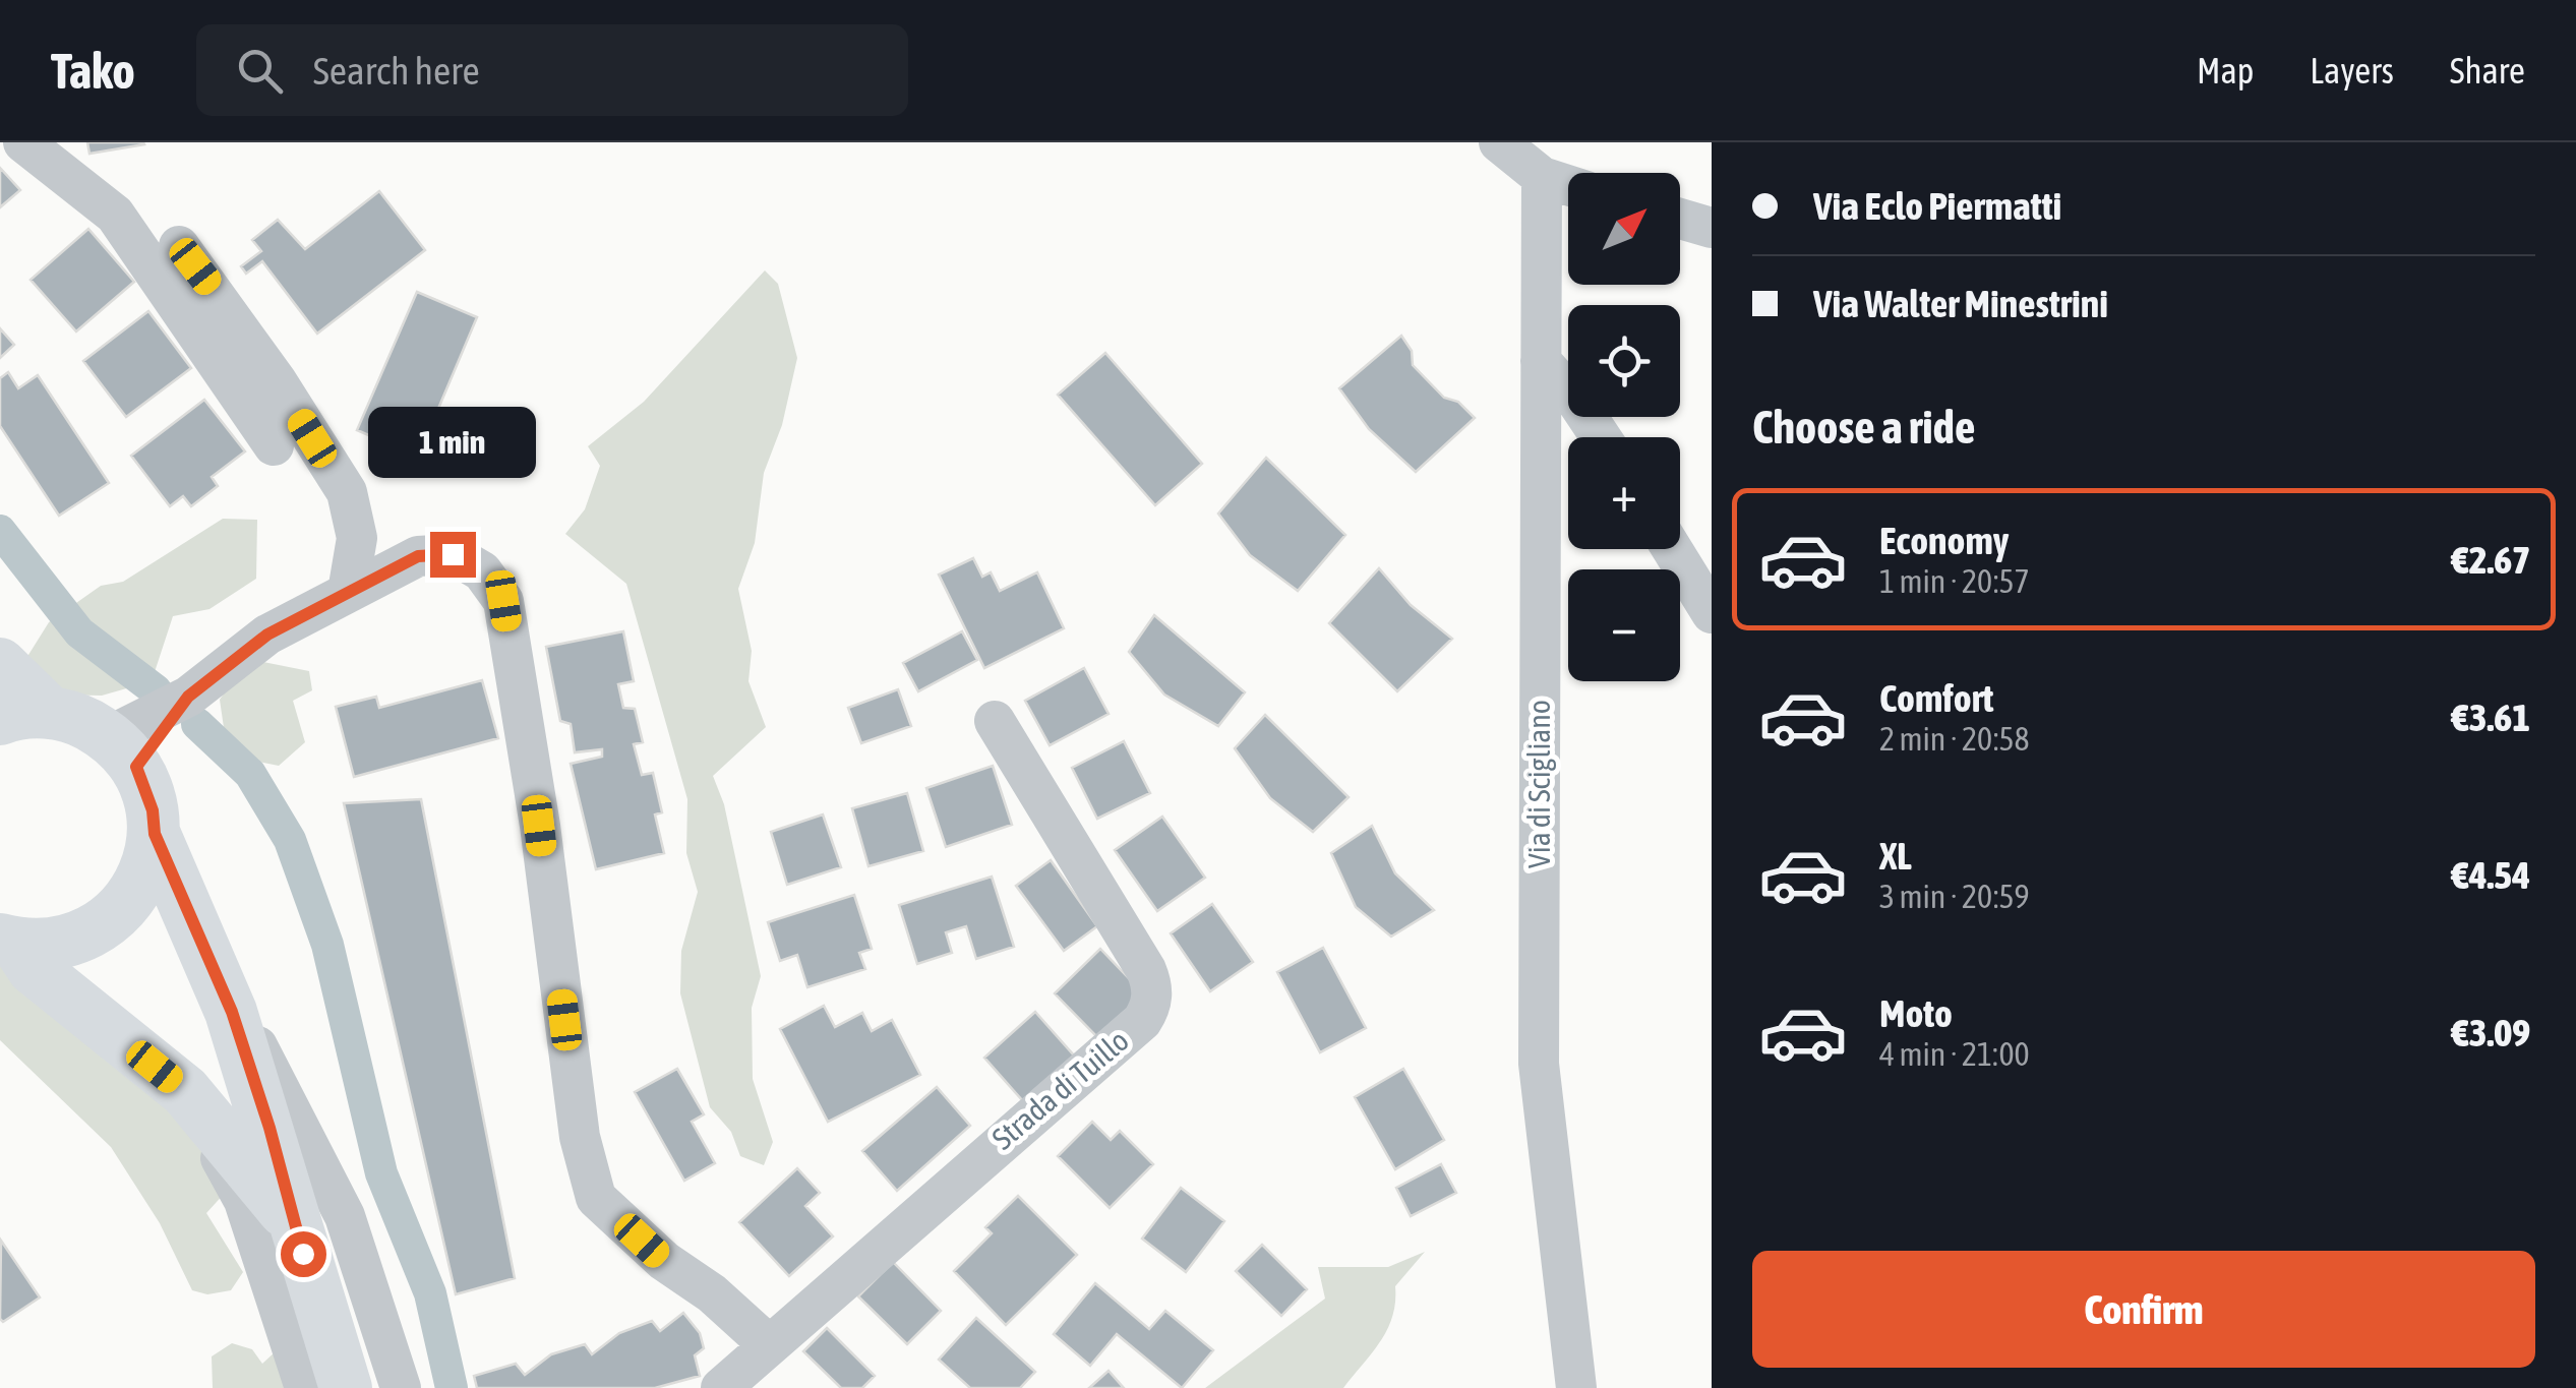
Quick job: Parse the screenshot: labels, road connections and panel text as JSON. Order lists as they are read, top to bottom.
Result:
{
  "streets": {
    "street": ["Via di Scigliano", "Strada di Tuillo"]
  },
  "north": "top right",
  "page": {
    "header": "Tako",
    "search": "Search here",
    "nav": ["Map", "Layers", "Share"],
    "banner": ["Via Eclo Piermatti", "Via Walter Minestrini"],
    "map_buttons": ["+", "−"],
    "heading": "Choose a ride",
    "bubble": "1 min",
    "list": [
      {
        "name": "Economy",
        "note": "1 min · 20:57",
        "value": "€2.67"
      },
      {
        "name": "Comfort",
        "note": "2 min · 20:58",
        "value": "€3.61"
      },
      {
        "name": "XL",
        "note": "3 min · 20:59",
        "value": "€4.54"
      },
      {
        "name": "Moto",
        "note": "4 min · 21:00",
        "value": "€3.09"
      }
    ],
    "buttons": "Confirm"
  }
}
